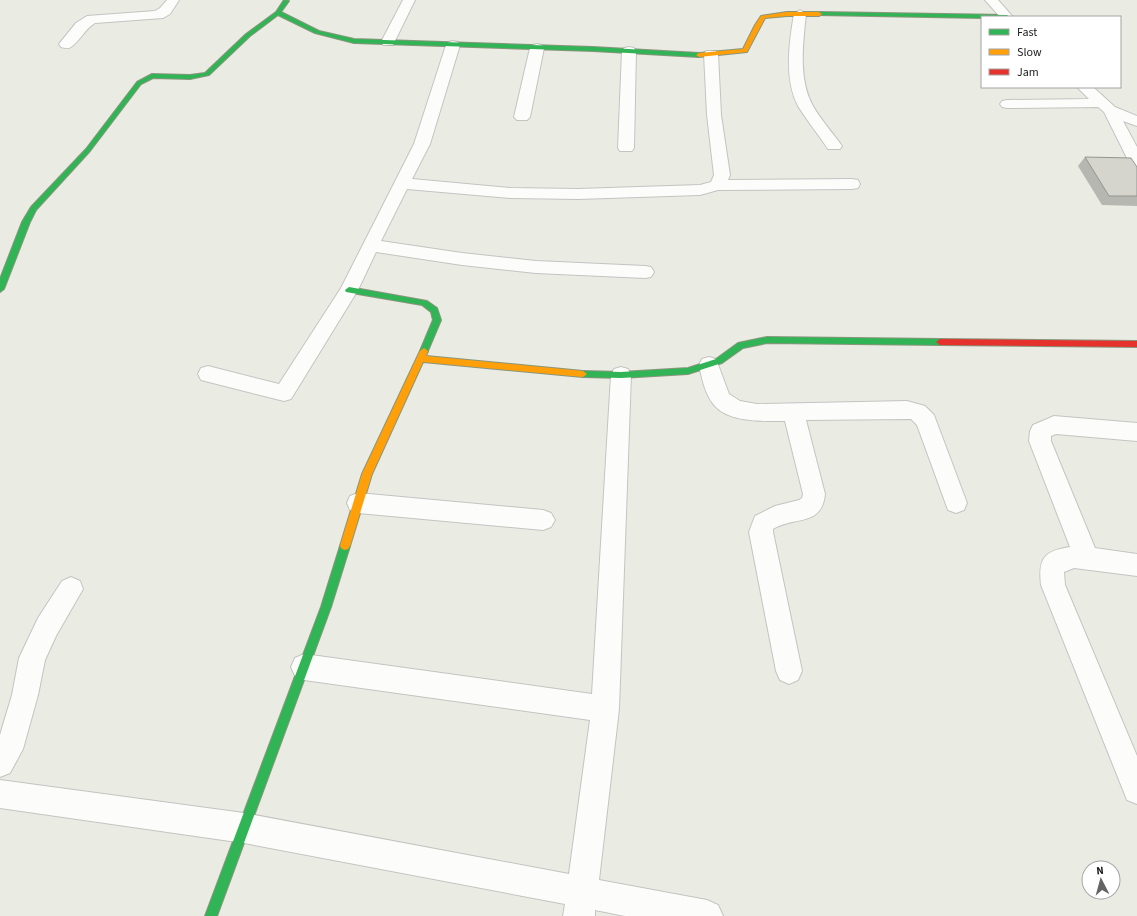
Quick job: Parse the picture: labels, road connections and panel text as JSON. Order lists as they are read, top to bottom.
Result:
{
  "legend": ["Fast", "Slow", "Jam"],
  "north": "top"
}
